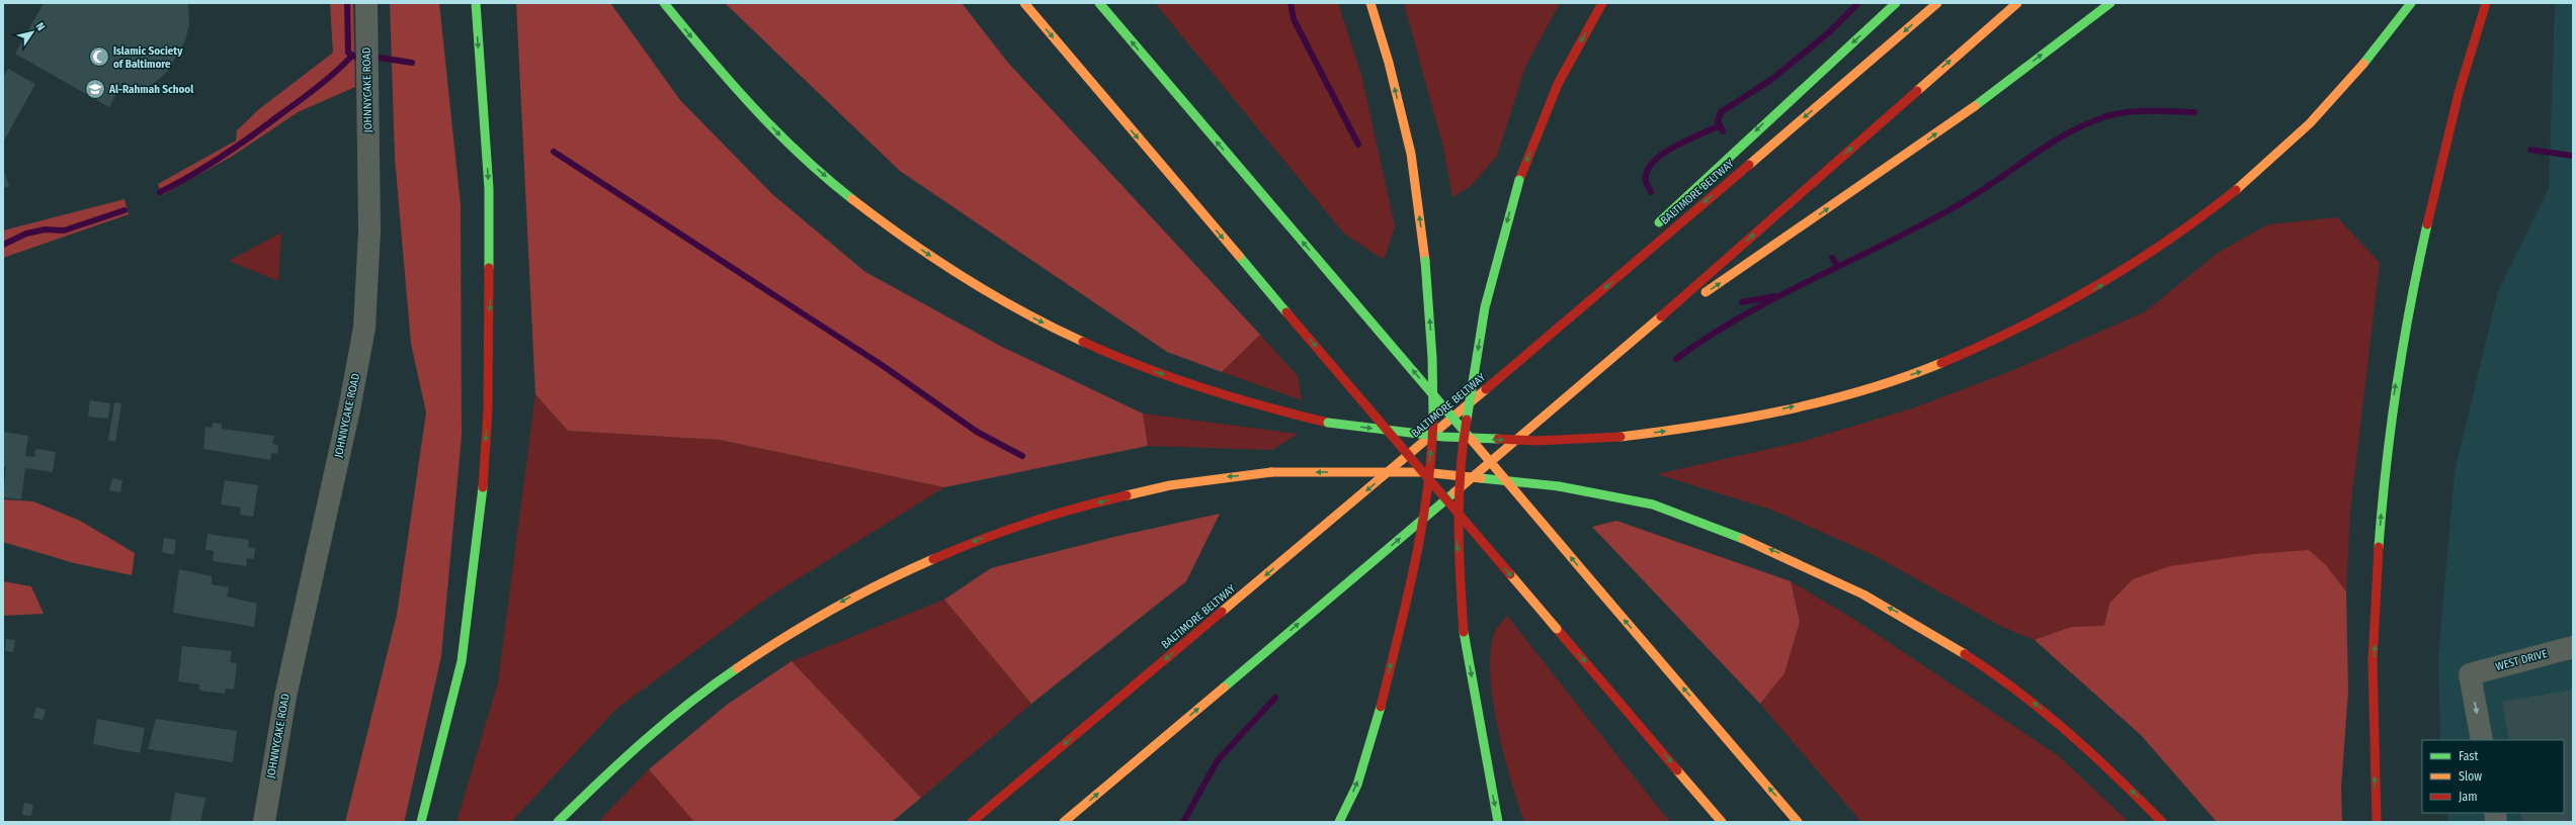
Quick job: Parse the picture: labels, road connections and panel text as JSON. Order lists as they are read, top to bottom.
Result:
{
  "streets": {
    "highway": ["BALTIMORE BELTWAY"],
    "street": ["JOHNNYCAKE ROAD", "WEST DRIVE"]
  },
  "places": {
    "mosque": ["Islamic Society of Baltimore"],
    "school or university": ["Al-Rahmah School"]
  },
  "legend": ["Fast", "Slow", "Jam"],
  "north": "top right"
}
